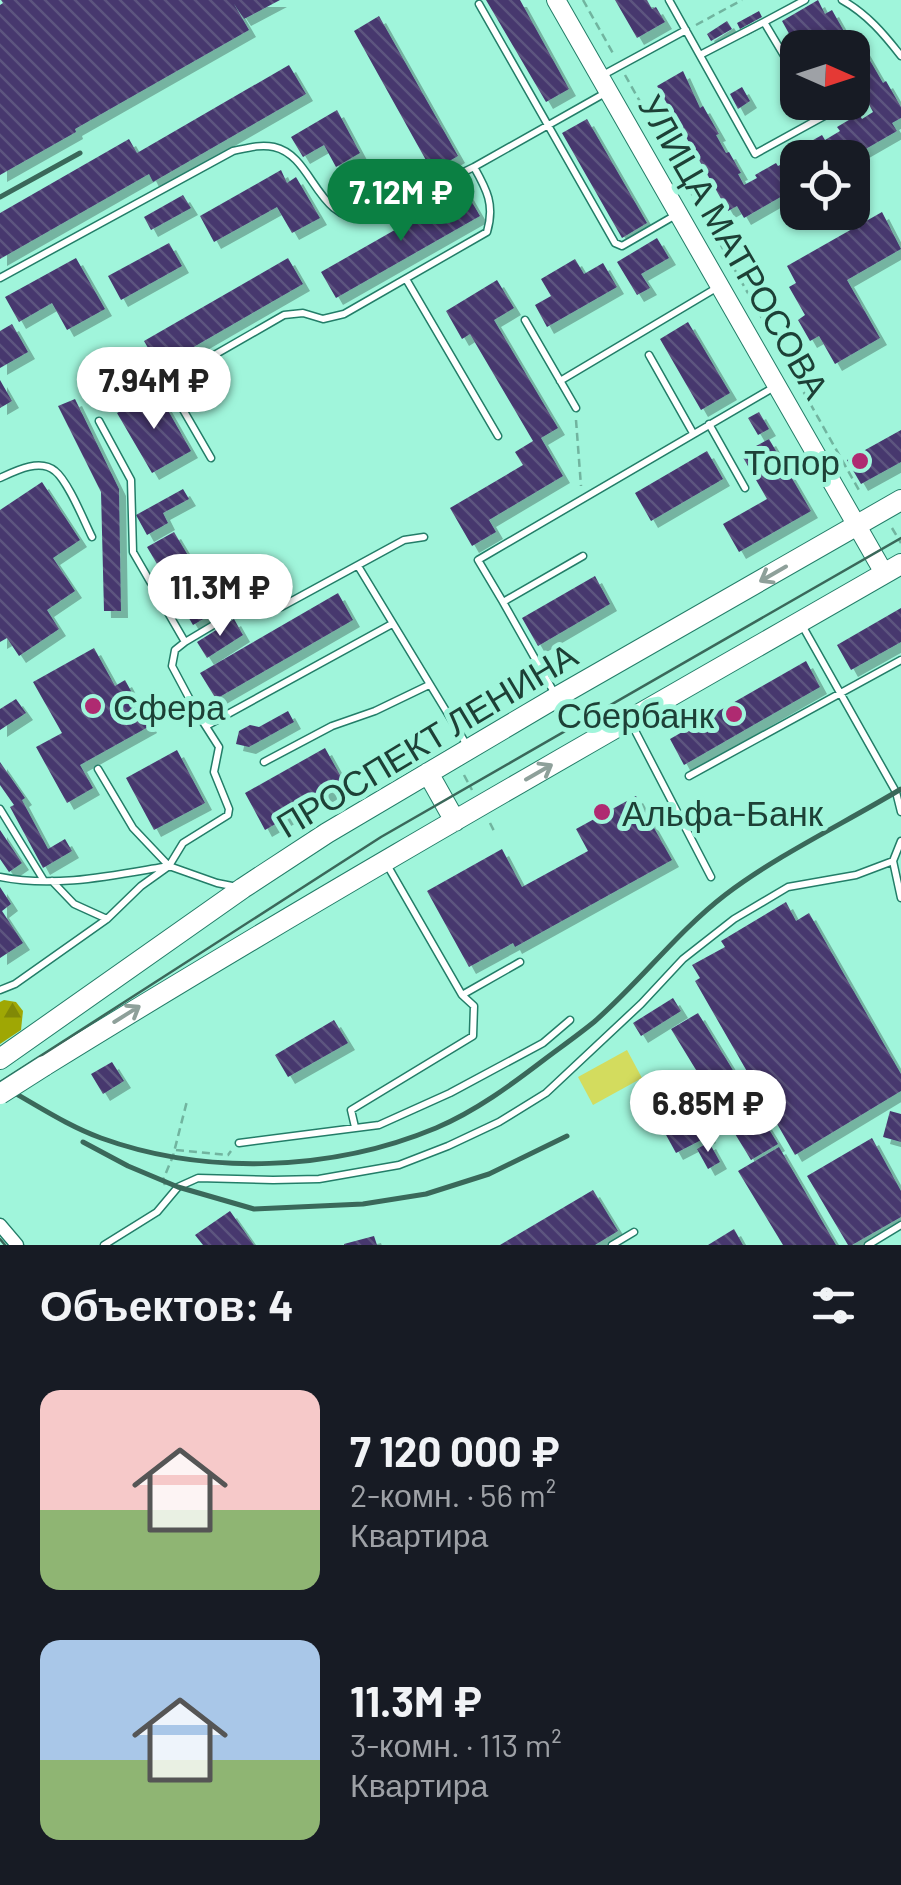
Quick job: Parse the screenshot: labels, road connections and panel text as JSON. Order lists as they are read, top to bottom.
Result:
{
  "streets": {
    "main road": ["ПРОСПЕКТ ЛЕНИНА"],
    "street": ["УЛИЦА МАТРОСОВА"]
  },
  "crossings": [
    ["УЛИЦА МАТРОСОВА", "ПРОСПЕКТ ЛЕНИНА"]
  ],
  "places": [
    "Топор",
    "Сфера",
    "Сбербанк",
    "Альфа-Банк"
  ],
  "north": "right",
  "page": {
    "price": [
      "7.12M ₽",
      "7.94M ₽",
      "11.3M ₽",
      "6.85M ₽"
    ],
    "heading": "Объектов: 4",
    "list": [
      {
        "name": "7 120 000 ₽",
        "note": "2-комн. · 56 m² · Квартира"
      },
      {
        "name": "11.3M ₽",
        "note": "3-комн. · 113 m² · Квартира"
      }
    ]
  }
}
